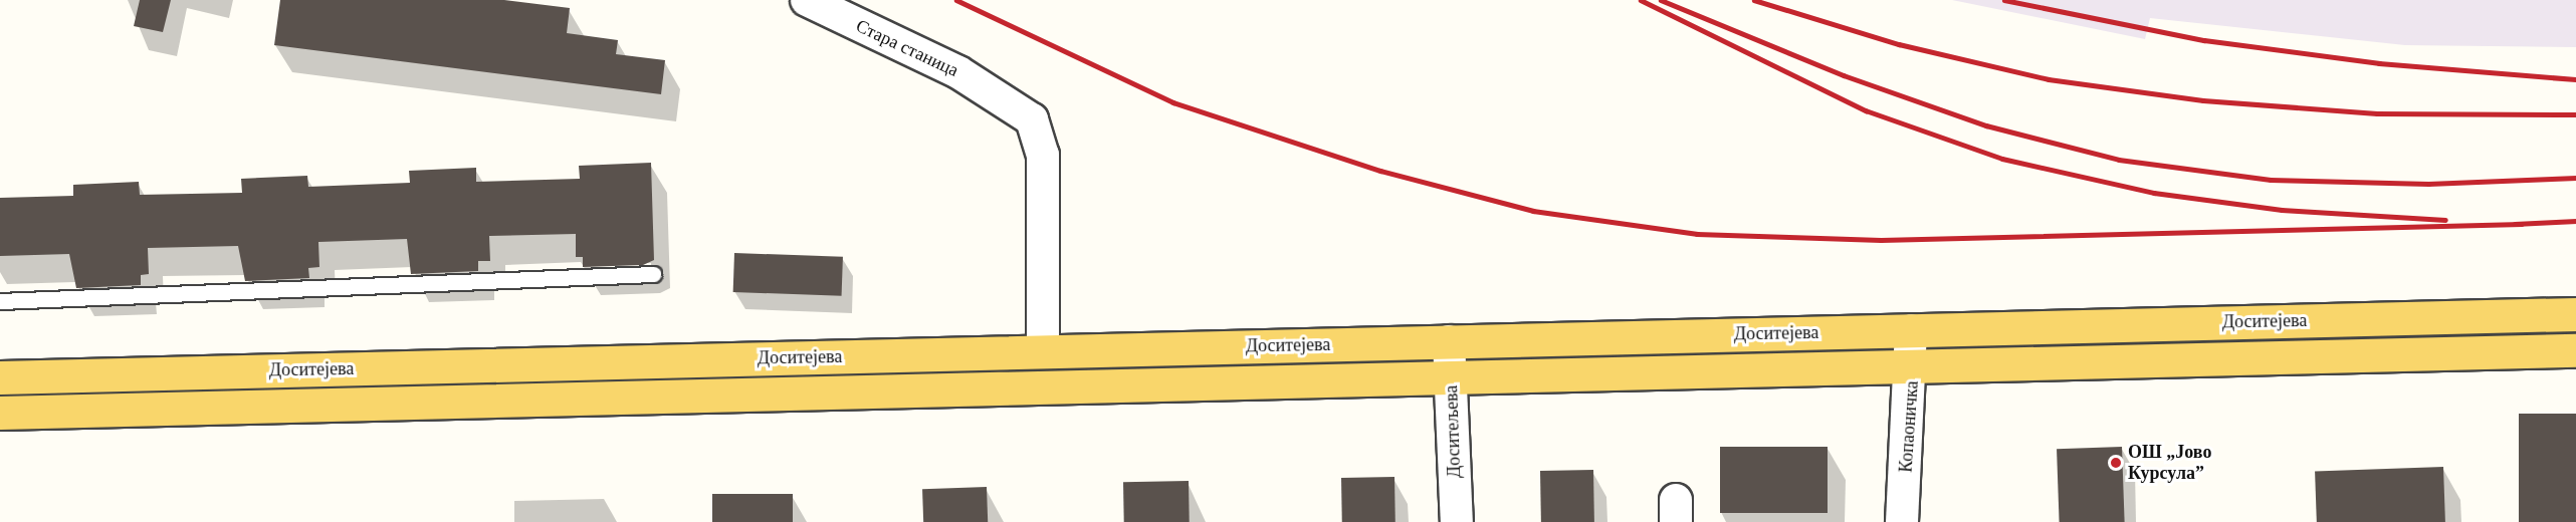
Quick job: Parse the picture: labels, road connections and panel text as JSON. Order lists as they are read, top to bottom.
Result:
{
  "streets": {
    "main road": ["Доситејева"],
    "street": ["Стара станица", "Копаоничка", "Доситељева"]
  },
  "crossings": [
    ["Стара станица", "Доситејева"],
    ["Доситејева", "Копаоничка"],
    ["Доситејева", "Доситељева"]
  ],
  "places": ["ОШ „Јово Курсула”"]
}
